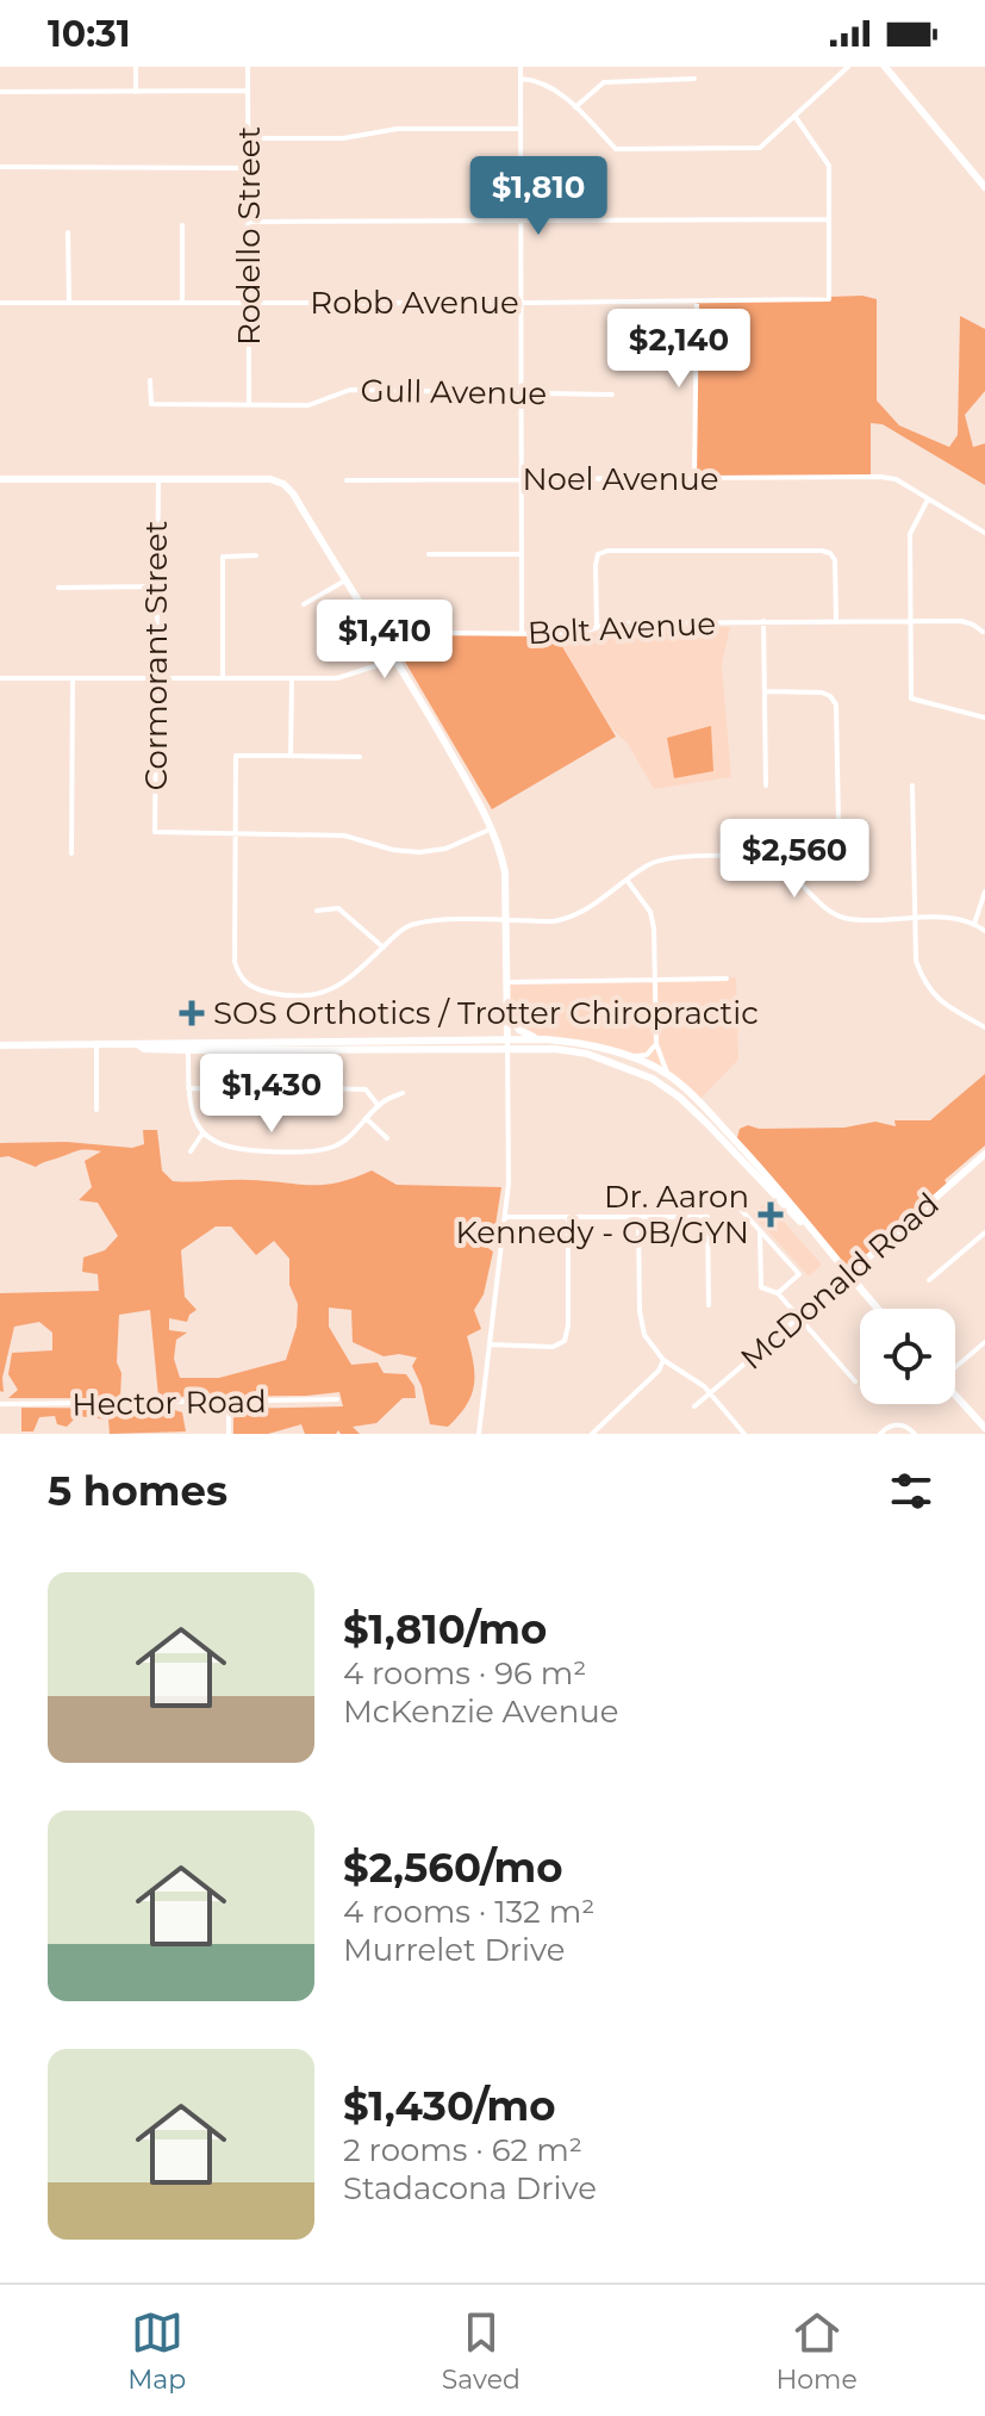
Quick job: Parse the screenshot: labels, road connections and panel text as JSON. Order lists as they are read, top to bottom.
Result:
{
  "streets": {
    "main road": ["McDonald Road"],
    "street": [
      "Rodello Street",
      "Robb Avenue",
      "Gull Avenue",
      "Noel Avenue",
      "Bolt Avenue",
      "Cormorant Street",
      "Hector Road"
    ]
  },
  "crossings": [
    ["Rodello Street", "Robb Avenue"],
    ["Rodello Street", "Gull Avenue"],
    ["Bolt Avenue", "Cormorant Street"]
  ],
  "places": {
    "health": ["SOS Orthotics / Trotter Chiropractic", "Dr. Aaron Kennedy - OB/GYN"]
  },
  "page": {
    "status": "10:31",
    "price": [
      "$1,810",
      "$2,140",
      "$1,410",
      "$2,560",
      "$1,430"
    ],
    "heading": "5 homes",
    "list": [
      {
        "name": "$1,810/mo",
        "note": "4 rooms · 96 m² · McKenzie Avenue"
      },
      {
        "name": "$2,560/mo",
        "note": "4 rooms · 132 m² · Murrelet Drive"
      },
      {
        "name": "$1,430/mo",
        "note": "2 rooms · 62 m² · Stadacona Drive"
      }
    ],
    "tabs": ["Map", "Saved", "Home"]
  }
}
